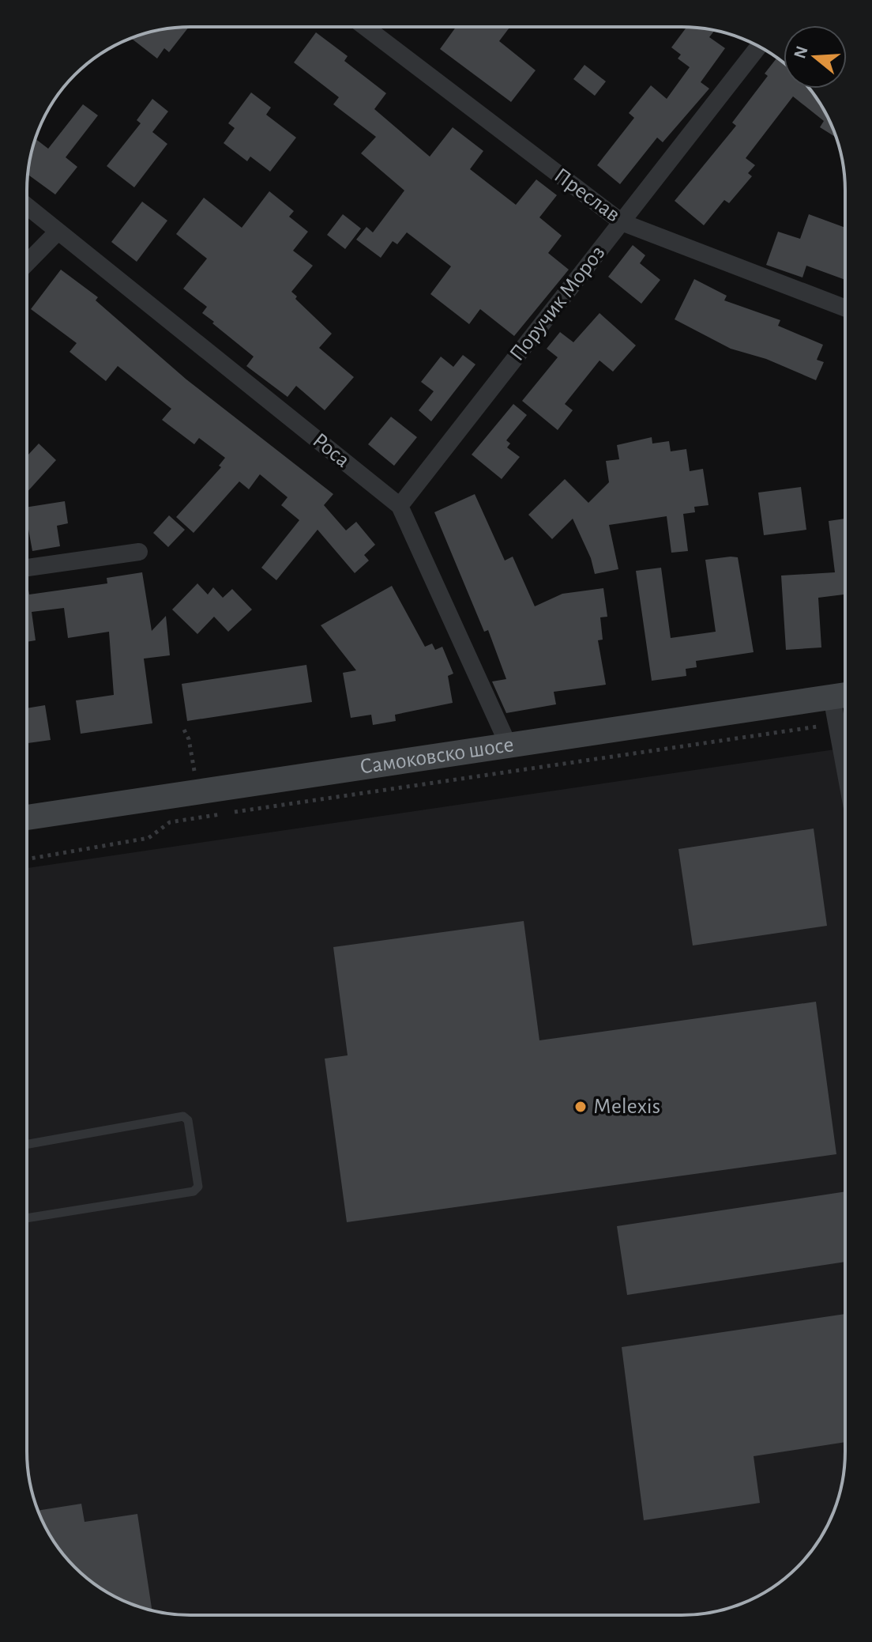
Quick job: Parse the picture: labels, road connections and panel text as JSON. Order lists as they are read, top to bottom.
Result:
{
  "streets": {
    "main road": ["Самоковско шосе"],
    "street": ["Преслав", "Поручик Мороз", "Роса"]
  },
  "crossings": [
    ["Преслав", "Поручик Мороз"],
    ["Поручик Мороз", "Роса"],
    ["Роса", "Самоковско шосе"]
  ],
  "places": ["Мelexis"],
  "north": "left"
}
